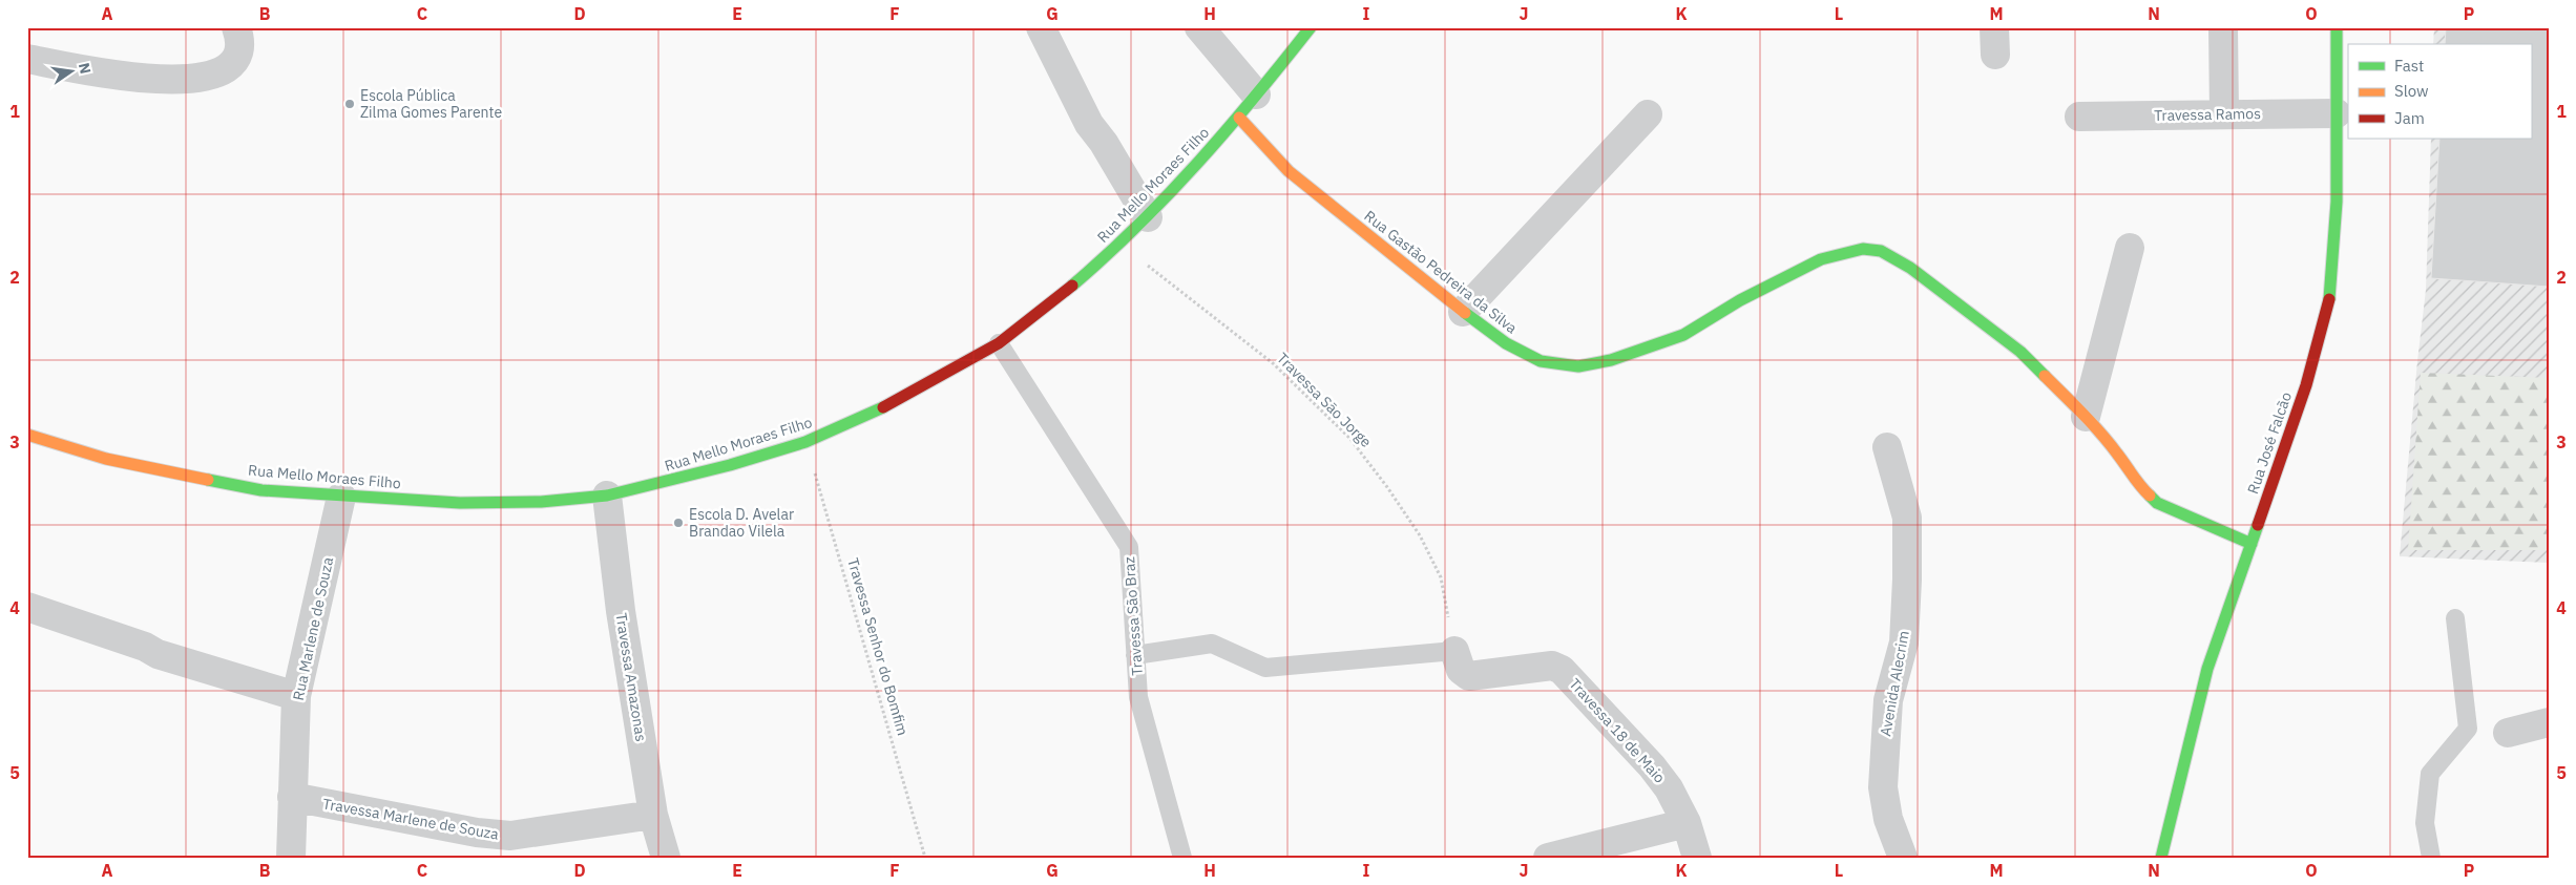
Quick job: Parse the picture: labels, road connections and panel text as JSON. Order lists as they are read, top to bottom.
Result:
{
  "streets": {
    "street": [
      "Travessa Ramos",
      "Rua Mello Moraes Filho",
      "Rua Gastão Pedreira da Silva",
      "Rua José Falcão",
      "Rua Marlene de Souza",
      "Travessa Amazonas",
      "Avenida Alecrim",
      "Travessa 18 de Maio",
      "Travessa Marlene de Souza"
    ],
    "lane": ["Travessa São Braz"],
    "path": ["Travessa Sāo Jorge", "Travessa Senhor do Bomfim"]
  },
  "crossings": [
    ["Travessa Ramos", "Rua José Falcão"],
    ["Rua Mello Moraes Filho", "Rua Gastão Pedreira da Silva"],
    ["Rua Mello Moraes Filho", "Travessa Sāo Jorge"],
    ["Rua Mello Moraes Filho", "Travessa São Braz"],
    ["Rua Mello Moraes Filho", "Rua Marlene de Souza"],
    ["Rua Mello Moraes Filho", "Travessa Senhor do Bomfim"],
    ["Rua Mello Moraes Filho", "Travessa Amazonas"],
    ["Rua Gastão Pedreira da Silva", "Rua José Falcão"],
    ["Travessa Sāo Jorge", "Travessa 18 de Maio"],
    ["Rua Marlene de Souza", "Travessa Marlene de Souza"],
    ["Travessa Amazonas", "Travessa Marlene de Souza"]
  ],
  "places": ["Escola Pública Zilma Gomes Parente", "Escola D. Avelar Brandao Vilela"],
  "legend": ["Fast", "Slow", "Jam"],
  "north": "right",
  "grid": {
    "columns": [
      "A",
      "B",
      "C",
      "D",
      "E",
      "F",
      "G",
      "H",
      "I",
      "J",
      "K",
      "L",
      "M",
      "N",
      "O",
      "P"
    ],
    "rows": [
      "1",
      "2",
      "3",
      "4",
      "5"
    ]
  }
}
